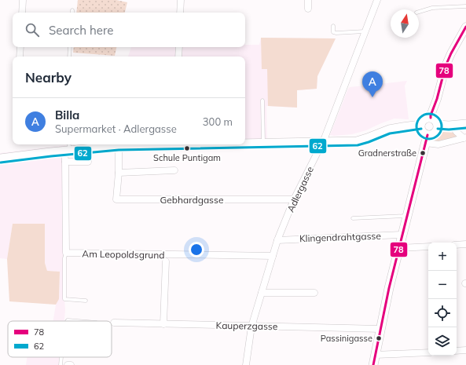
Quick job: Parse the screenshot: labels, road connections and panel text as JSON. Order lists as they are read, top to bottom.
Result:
{
  "streets": {
    "street": [
      "Adlergasse",
      "Gebhardgasse",
      "Klingendrahtgasse",
      "Am Leopoldsgrund",
      "Kauperzgasse"
    ]
  },
  "crossings": [
    ["Adlergasse", "Gebhardgasse"],
    ["Adlergasse", "Klingendrahtgasse"],
    ["Adlergasse", "Am Leopoldsgrund"],
    ["Adlergasse", "Kauperzgasse"]
  ],
  "places": ["Schule Puntigam", "Gradnerstraße", "Passinigasse"],
  "lines": ["transit line 78", "transit line 62"],
  "legend": ["78", "62"],
  "north": "top",
  "page": {
    "search": "Search here",
    "heading": "Nearby",
    "pins": "A",
    "list": [
      {
        "mark": "A",
        "name": "Billa",
        "note": "Supermarket · Adlergasse",
        "value": "300 m"
      }
    ],
    "map_buttons": ["+", "−"]
  }
}
